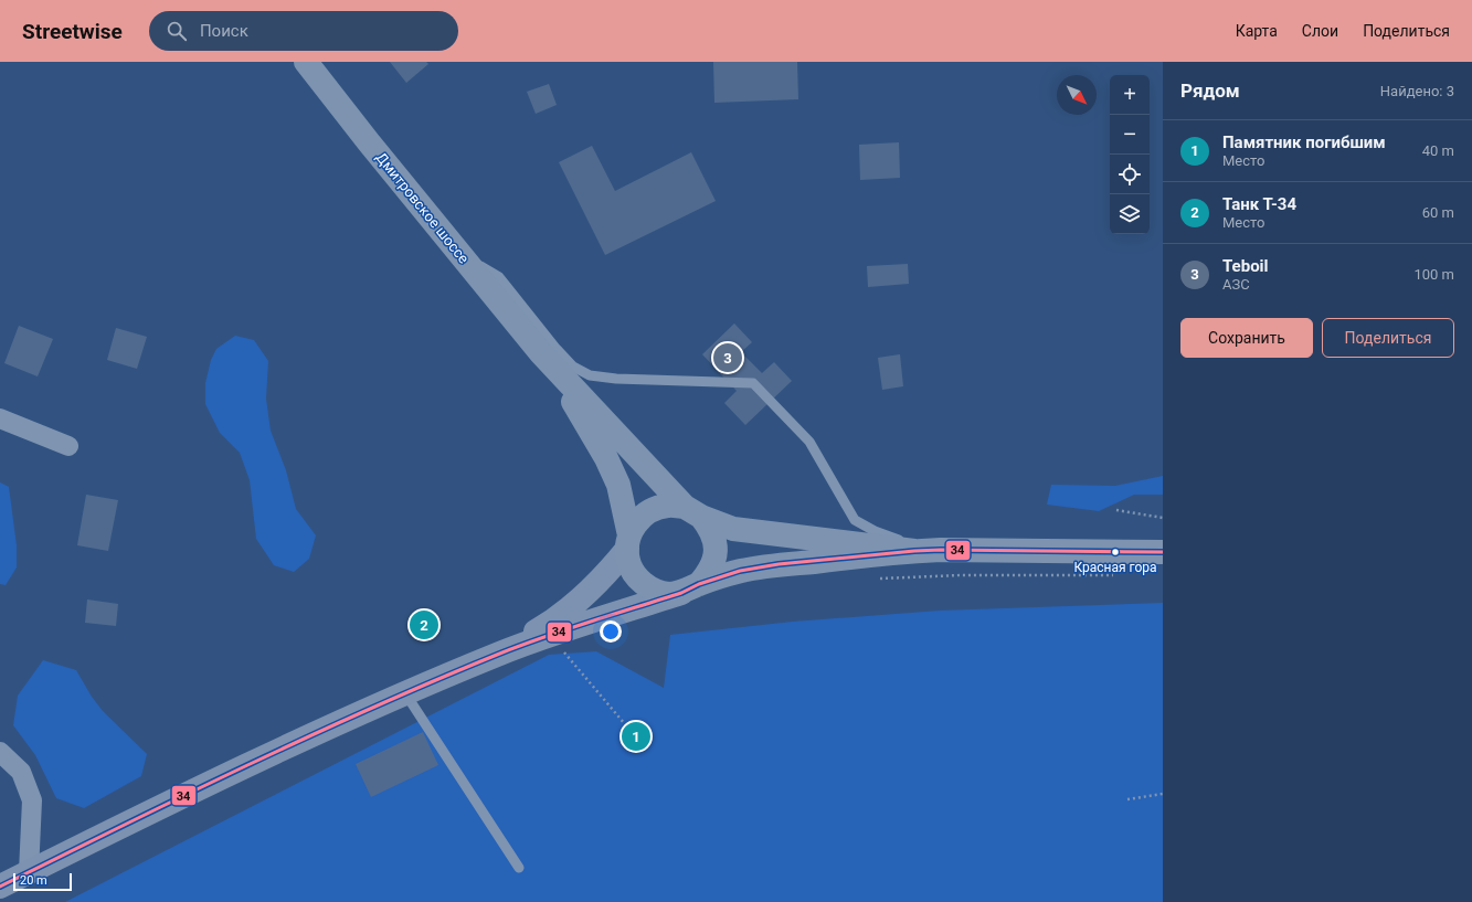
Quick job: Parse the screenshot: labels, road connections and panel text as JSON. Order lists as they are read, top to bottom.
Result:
{
  "streets": {
    "highway": ["Дмитровское шоссе"]
  },
  "places": ["Красная гора"],
  "lines": ["transit line 34"],
  "scale_bar": "20 m",
  "north": "bottom right",
  "page": {
    "header": "Streetwise",
    "search": "Поиск",
    "nav": ["Карта", "Слои", "Поделиться"],
    "heading": ["Рядом", "Найдено: 3"],
    "map_buttons": ["+", "−"],
    "list": [
      {
        "mark": "1",
        "name": "Памятник погибшим",
        "note": "Место",
        "value": "40 m"
      },
      {
        "mark": "2",
        "name": "Танк Т-34",
        "note": "Место",
        "value": "60 m"
      },
      {
        "mark": "3",
        "name": "Teboil",
        "note": "АЗС",
        "value": "100 m"
      }
    ],
    "buttons": ["Сохранить", "Поделиться"],
    "pins": ["3", "2", "1"],
    "scale": "20 m"
  }
}
